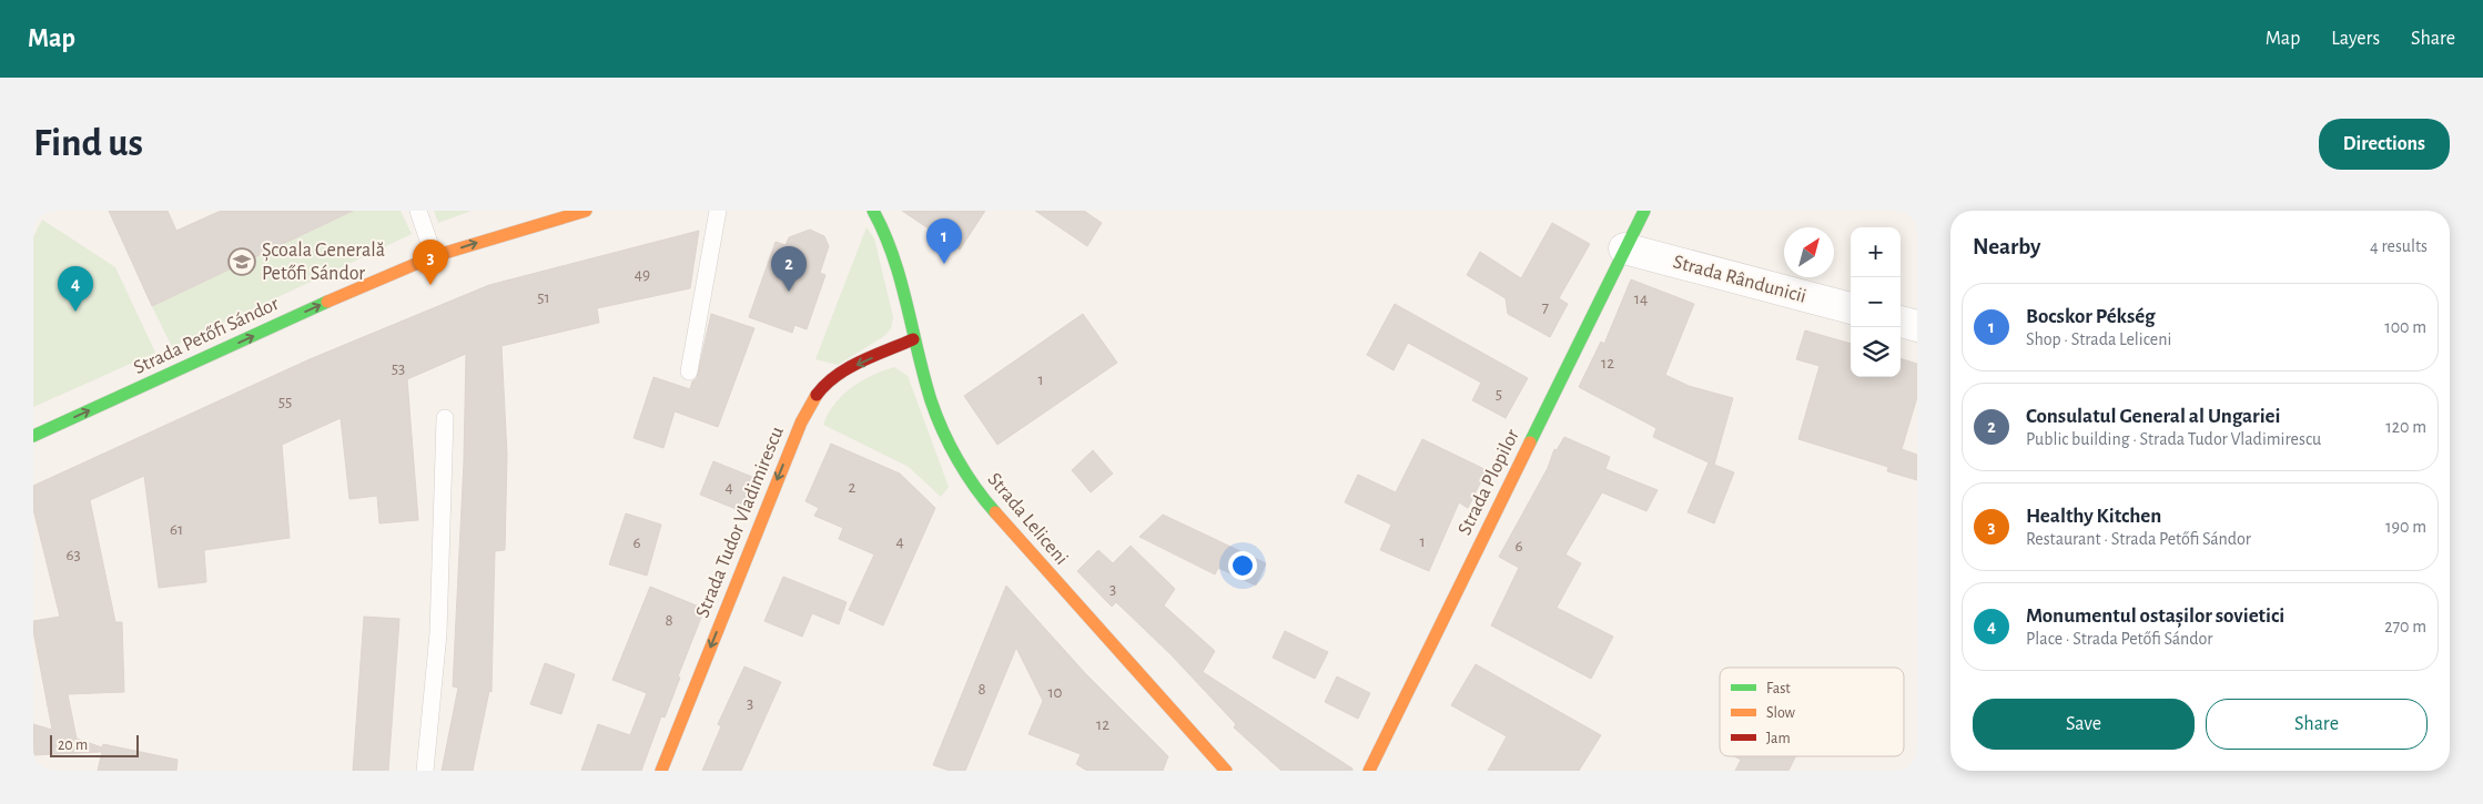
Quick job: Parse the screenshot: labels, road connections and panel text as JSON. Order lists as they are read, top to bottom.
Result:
{
  "streets": {
    "street": [
      "Strada Rândunicii",
      "Strada Petőfi Sándor",
      "Strada Plopilor",
      "Strada Leliceni",
      "Strada Tudor Vladimirescu"
    ]
  },
  "crossings": [
    ["Strada Rândunicii", "Strada Plopilor"],
    ["Strada Leliceni", "Strada Tudor Vladimirescu"]
  ],
  "one_way": ["Strada Petőfi Sándor", "Strada Tudor Vladimirescu"],
  "places": {
    "school or university": ["Școala Generală Petőfi Sándor"]
  },
  "house_numbers": [
    "49",
    "51",
    "14",
    "7",
    "12",
    "53",
    "1",
    "5",
    "55",
    "4",
    "2",
    "61",
    "4",
    "1",
    "6",
    "6",
    "63",
    "3",
    "8",
    "8",
    "10",
    "3",
    "12"
  ],
  "legend": ["Fast", "Slow", "Jam"],
  "scale_bar": "20 m",
  "north": "top right",
  "page": {
    "header": "Map",
    "nav": ["Map", "Layers", "Share"],
    "buttons": [
      "Directions",
      ["Save", "Share"]
    ],
    "title": "Find us",
    "heading": ["Nearby", "4 results"],
    "pins": [
      "1",
      "3",
      "2",
      "4"
    ],
    "map_buttons": ["+", "−"],
    "list": [
      {
        "mark": "1",
        "name": "Bocskor Pékség",
        "note": "Shop · Strada Leliceni",
        "value": "100 m"
      },
      {
        "mark": "2",
        "name": "Consulatul General al Ungariei",
        "note": "Public building · Strada Tudor Vladimirescu",
        "value": "120 m"
      },
      {
        "mark": "3",
        "name": "Healthy Kitchen",
        "note": "Restaurant · Strada Petőfi Sándor",
        "value": "190 m"
      },
      {
        "mark": "4",
        "name": "Monumentul ostașilor sovietici",
        "note": "Place · Strada Petőfi Sándor",
        "value": "270 m"
      }
    ],
    "scale": "20 m"
  }
}
